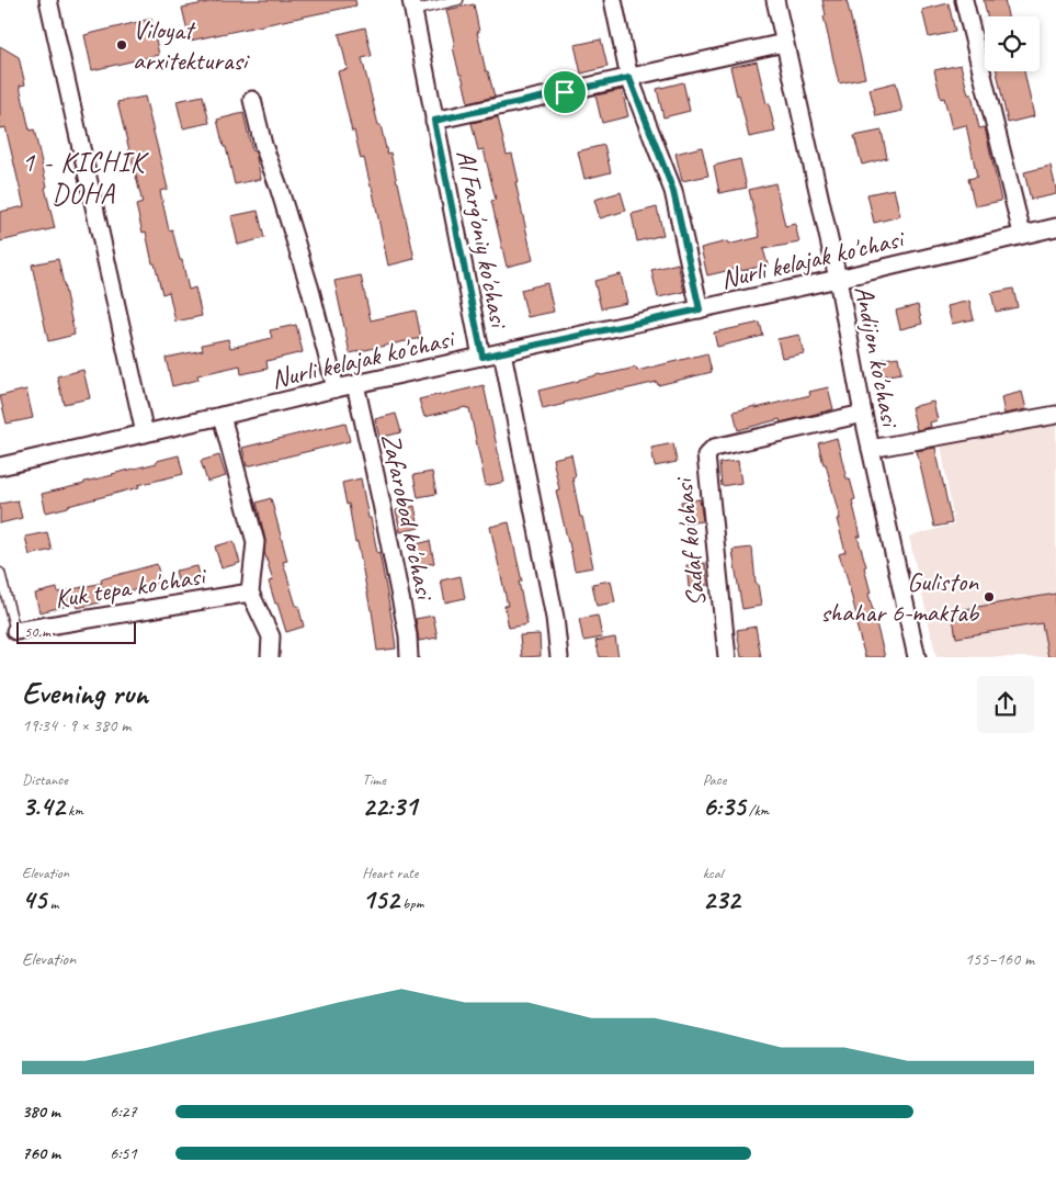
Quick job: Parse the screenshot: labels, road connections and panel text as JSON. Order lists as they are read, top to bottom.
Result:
{
  "streets": {
    "street": [
      "Al Farg'oniy ko'chasi",
      "Nurli kelajak ko'chasi",
      "Andijon ko'chasi",
      "Zafarobod ko'chasi",
      "Sadaf ko'chasi",
      "Kuk tepa ko'chasi"
    ]
  },
  "crossings": [
    ["Al Farg'oniy ko'chasi", "Nurli kelajak ko'chasi"],
    ["Nurli kelajak ko'chasi", "Andijon ko'chasi"],
    ["Nurli kelajak ko'chasi", "Zafarobod ko'chasi"],
    ["Andijon ko'chasi", "Sadaf ko'chasi"]
  ],
  "districts": ["1 - KICHIK DOHA"],
  "places": ["Viloyat arxitekturasi", "Guliston shahar 6-maktab"],
  "scale_bar": "50 m",
  "page": {
    "scale": "50 m",
    "heading": ["Evening run", "19:34 · 9 × 380 m"],
    "stats": [
      ["Distance", "3.42 km"],
      ["Time", "22:31"],
      ["Pace", "6:35 /km"],
      ["Elevation", "45 m"],
      ["Heart rate", "152 bpm"],
      ["kcal", "232"]
    ],
    "chart": ["Elevation", "155–160 m"],
    "list": [
      {
        "name": "380 m",
        "note": "6:27"
      },
      {
        "name": "760 m",
        "note": "6:51"
      }
    ]
  }
}
